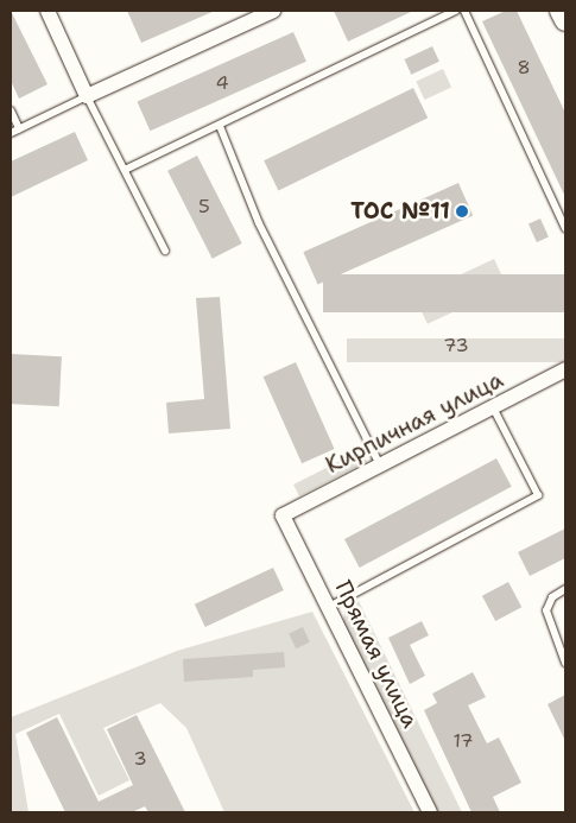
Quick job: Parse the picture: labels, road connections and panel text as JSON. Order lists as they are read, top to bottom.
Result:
{
  "streets": {
    "street": ["Кирпичная улица", "Прямая улица"]
  },
  "crossings": [
    ["Кирпичная улица", "Прямая улица"]
  ],
  "places": ["ТОС №11"],
  "house_numbers": [
    "8",
    "4",
    "5",
    "73",
    "17",
    "3"
  ]
}
